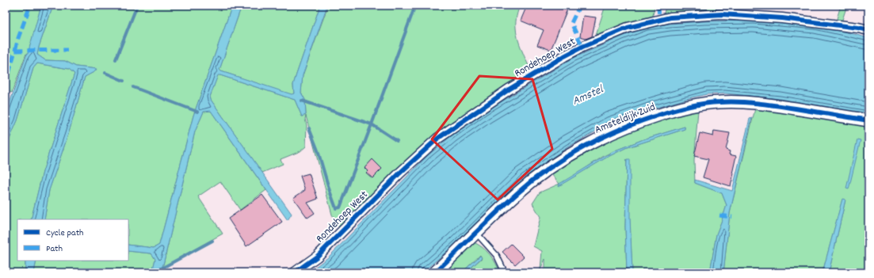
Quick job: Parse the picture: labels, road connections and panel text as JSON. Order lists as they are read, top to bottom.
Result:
{
  "streets": {
    "street": ["Rondehoep West", "Amsteldijk Zuid"]
  },
  "water": ["Amstel"],
  "legend": ["Cycle path", "Path"]
}
